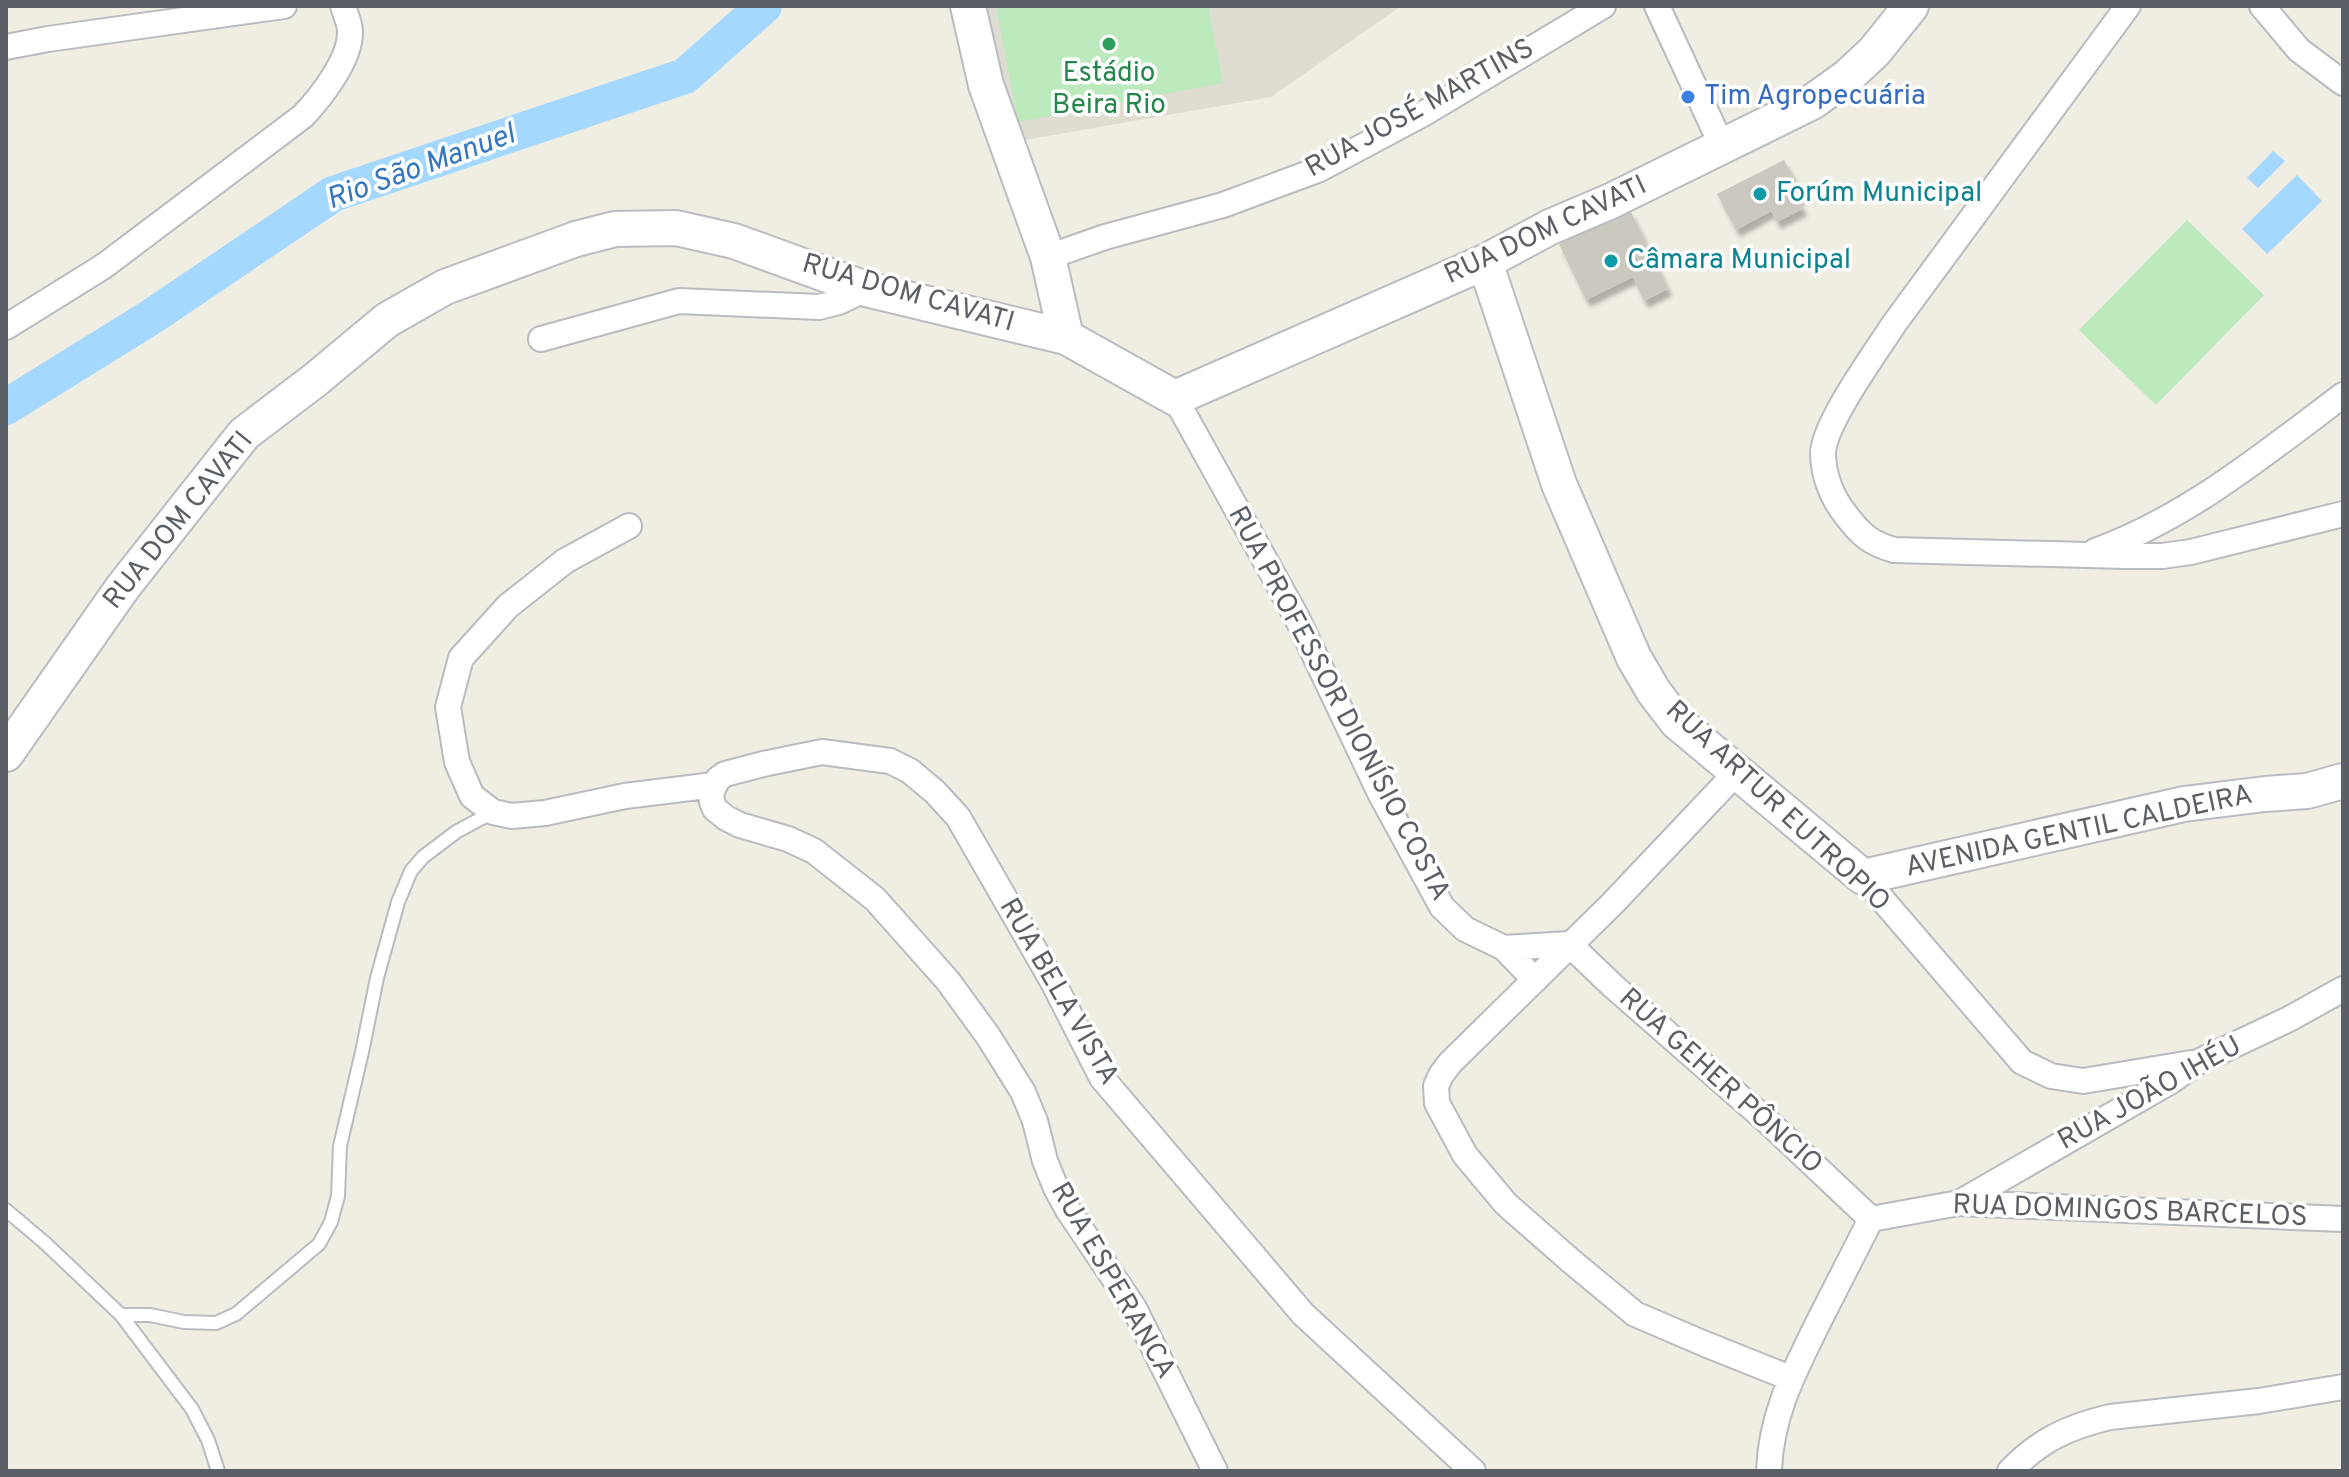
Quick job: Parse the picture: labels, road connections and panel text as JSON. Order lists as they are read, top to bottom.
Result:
{
  "streets": {
    "main road": ["RUA DOM CAVATI", "RUA ARTUR EUTROPIO", "AVENIDA GENTIL CALDEIRA"],
    "street": [
      "RUA JOSÉ MARTINS",
      "RUA PROFESSOR DIONÍSIO COSTA",
      "RUA BELA VISTA",
      "RUA GEHER PÔNCIO",
      "RUA JOÃO IHÉU",
      "RUA DOMINGOS BARCELOS",
      "RUA ESPERANCA"
    ]
  },
  "crossings": [
    ["RUA DOM CAVATI", "RUA PROFESSOR DIONÍSIO COSTA"],
    ["RUA DOM CAVATI", "RUA ARTUR EUTROPIO"],
    ["RUA ARTUR EUTROPIO", "AVENIDA GENTIL CALDEIRA"],
    ["RUA ARTUR EUTROPIO", "RUA JOÃO IHÉU"],
    ["RUA BELA VISTA", "RUA ESPERANCA"],
    ["RUA GEHER PÔNCIO", "RUA DOMINGOS BARCELOS"],
    ["RUA JOÃO IHÉU", "RUA DOMINGOS BARCELOS"]
  ],
  "water": ["Rio São Manuel"],
  "places": [
    "Estádio Beira Rio",
    "Tim Agropecuária",
    "Forúm Municipal",
    "Câmara Municipal"
  ]
}
